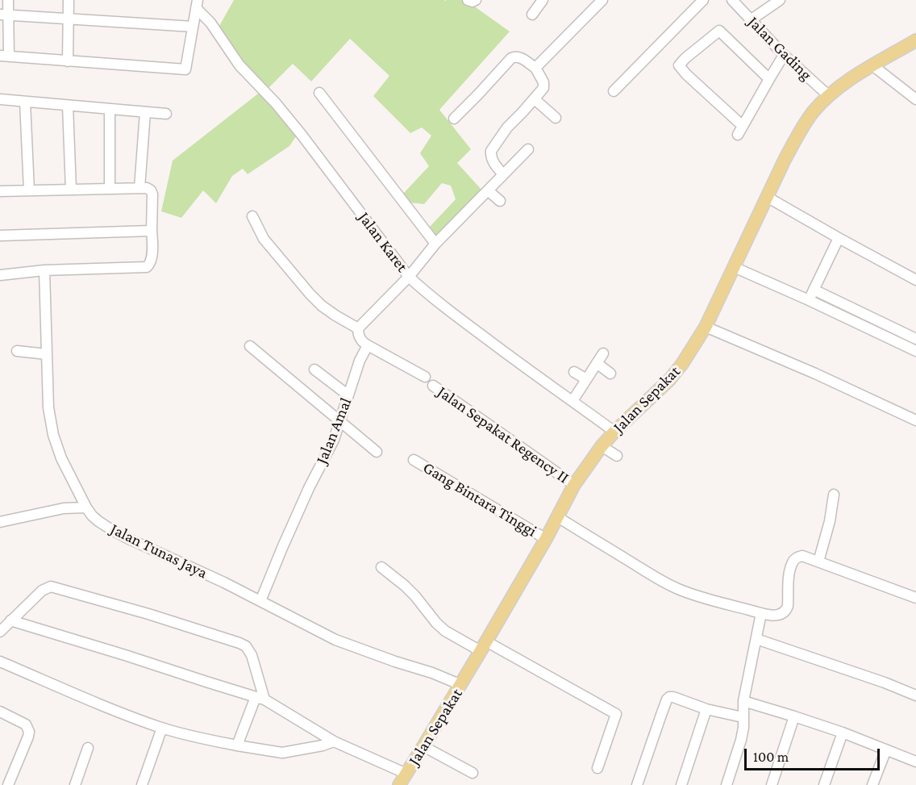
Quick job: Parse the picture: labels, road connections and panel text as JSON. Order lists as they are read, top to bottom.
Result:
{
  "streets": {
    "main road": ["Jalan Sepakat"],
    "street": [
      "Jalan Gading",
      "Jalan Karet",
      "Jalan Amal",
      "Jalan Sepakat Regency II",
      "Gang Bintara Tinggi",
      "Jalan Tunas Jaya"
    ]
  },
  "crossings": [
    ["Jalan Gading", "Jalan Sepakat"],
    ["Jalan Karet", "Jalan Sepakat"],
    ["Jalan Sepakat", "Jalan Sepakat Regency II"],
    ["Jalan Sepakat", "Gang Bintara Tinggi"],
    ["Jalan Sepakat", "Jalan Tunas Jaya"],
    ["Jalan Amal", "Jalan Tunas Jaya"]
  ],
  "scale_bar": "100 m"
}
